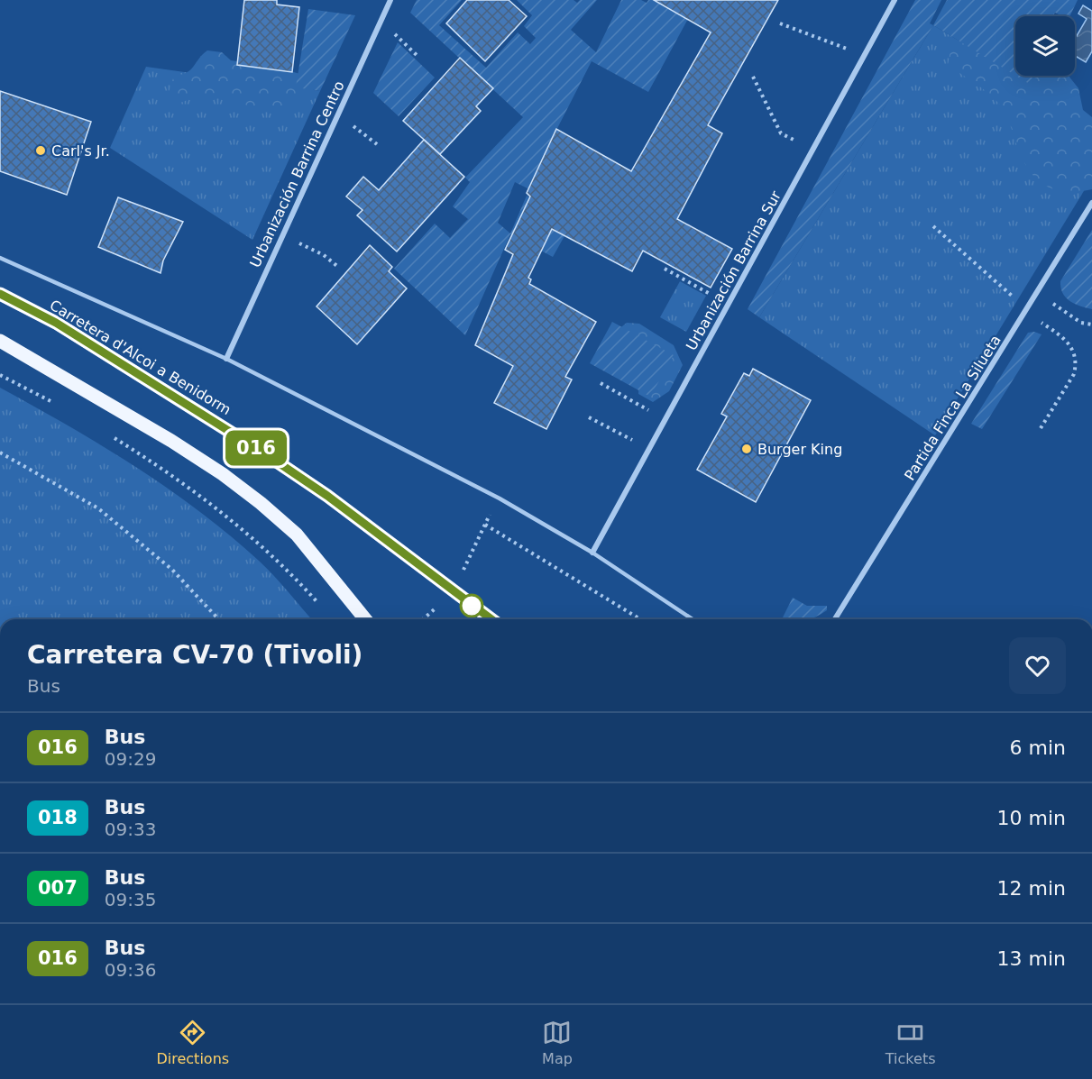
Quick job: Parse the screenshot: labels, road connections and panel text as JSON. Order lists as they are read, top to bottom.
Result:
{
  "streets": {
    "main road": ["Carretera d'Alcoi a Benidorm"],
    "street": ["Urbanización Barrina Centro", "Urbanización Barrina Sur", "Partida Finca La Silueta"]
  },
  "places": ["Carl's Jr.", "Burger King"],
  "lines": ["bus line 016"],
  "page": {
    "on_map": "016",
    "heading": ["Carretera CV-70 (Tivoli)", "Bus"],
    "list": [
      {
        "mark": "016",
        "name": "Bus",
        "note": "09:29",
        "value": "6 min"
      },
      {
        "mark": "018",
        "name": "Bus",
        "note": "09:33",
        "value": "10 min"
      },
      {
        "mark": "007",
        "name": "Bus",
        "note": "09:35",
        "value": "12 min"
      },
      {
        "mark": "016",
        "name": "Bus",
        "note": "09:36",
        "value": "13 min"
      }
    ],
    "tabs": ["Directions", "Map", "Tickets"]
  }
}
